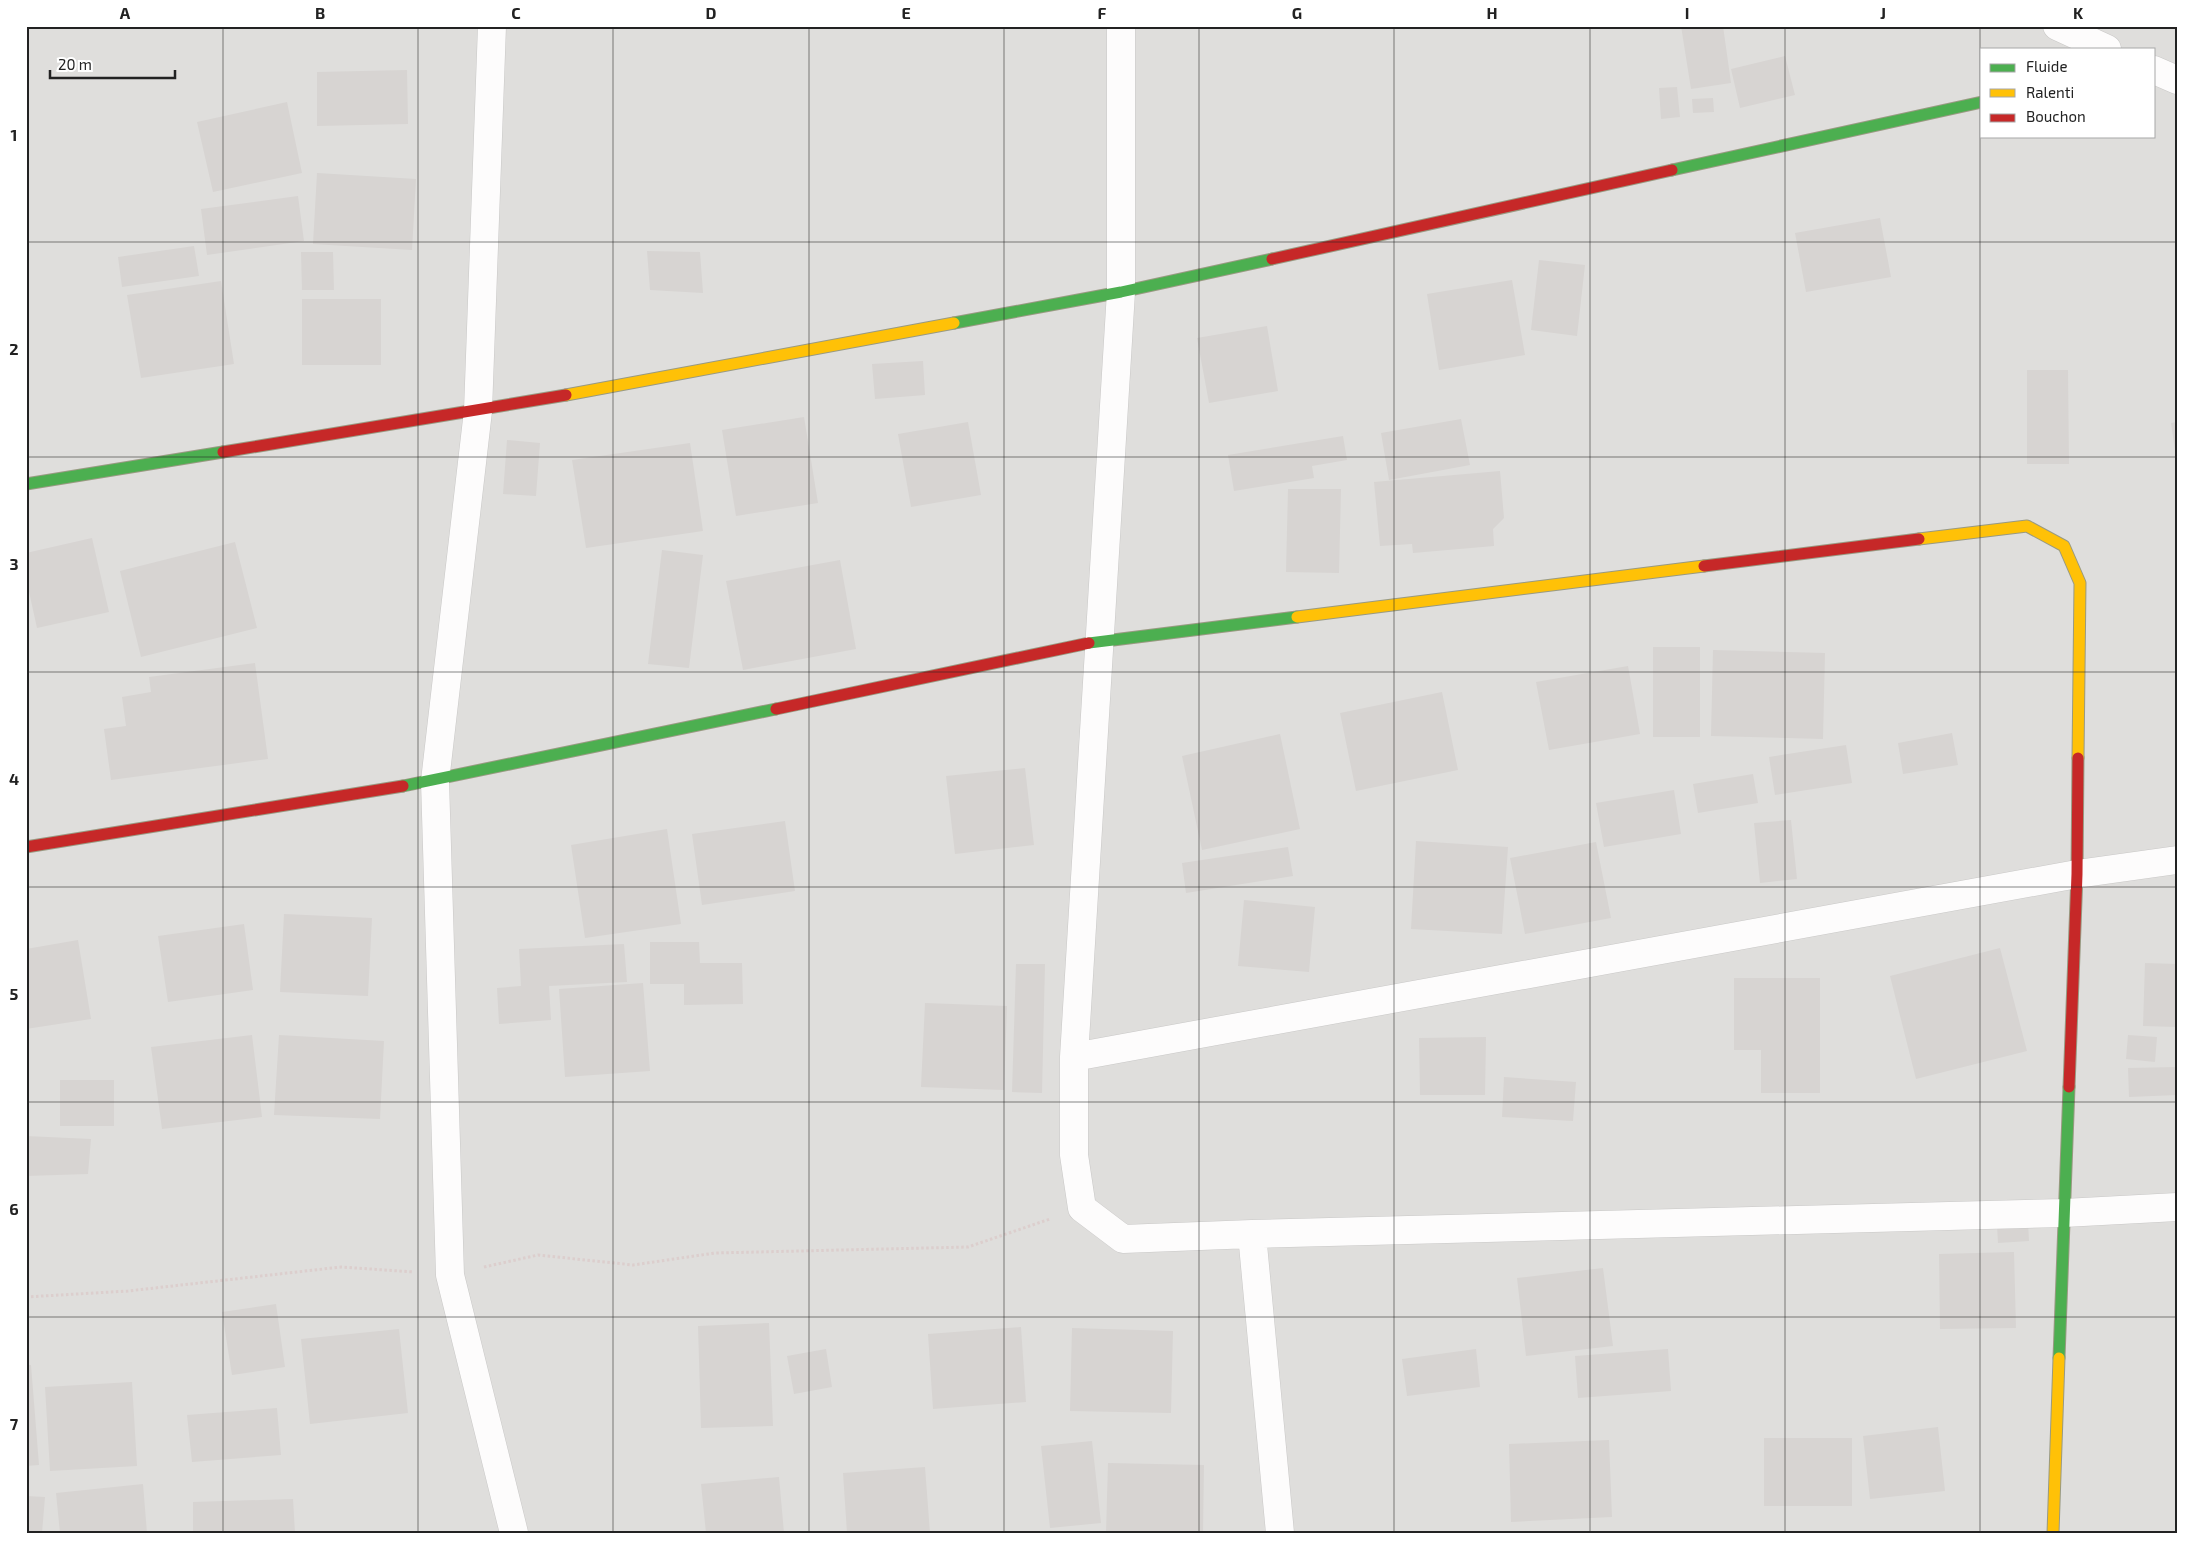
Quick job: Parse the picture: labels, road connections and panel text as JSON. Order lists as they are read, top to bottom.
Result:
{
  "legend": ["Fluide", "Ralenti", "Bouchon"],
  "scale_bar": "20 m",
  "grid": {
    "columns": [
      "A",
      "B",
      "C",
      "D",
      "E",
      "F",
      "G",
      "H",
      "I",
      "J",
      "K"
    ],
    "rows": [
      "1",
      "2",
      "3",
      "4",
      "5",
      "6",
      "7"
    ]
  }
}
